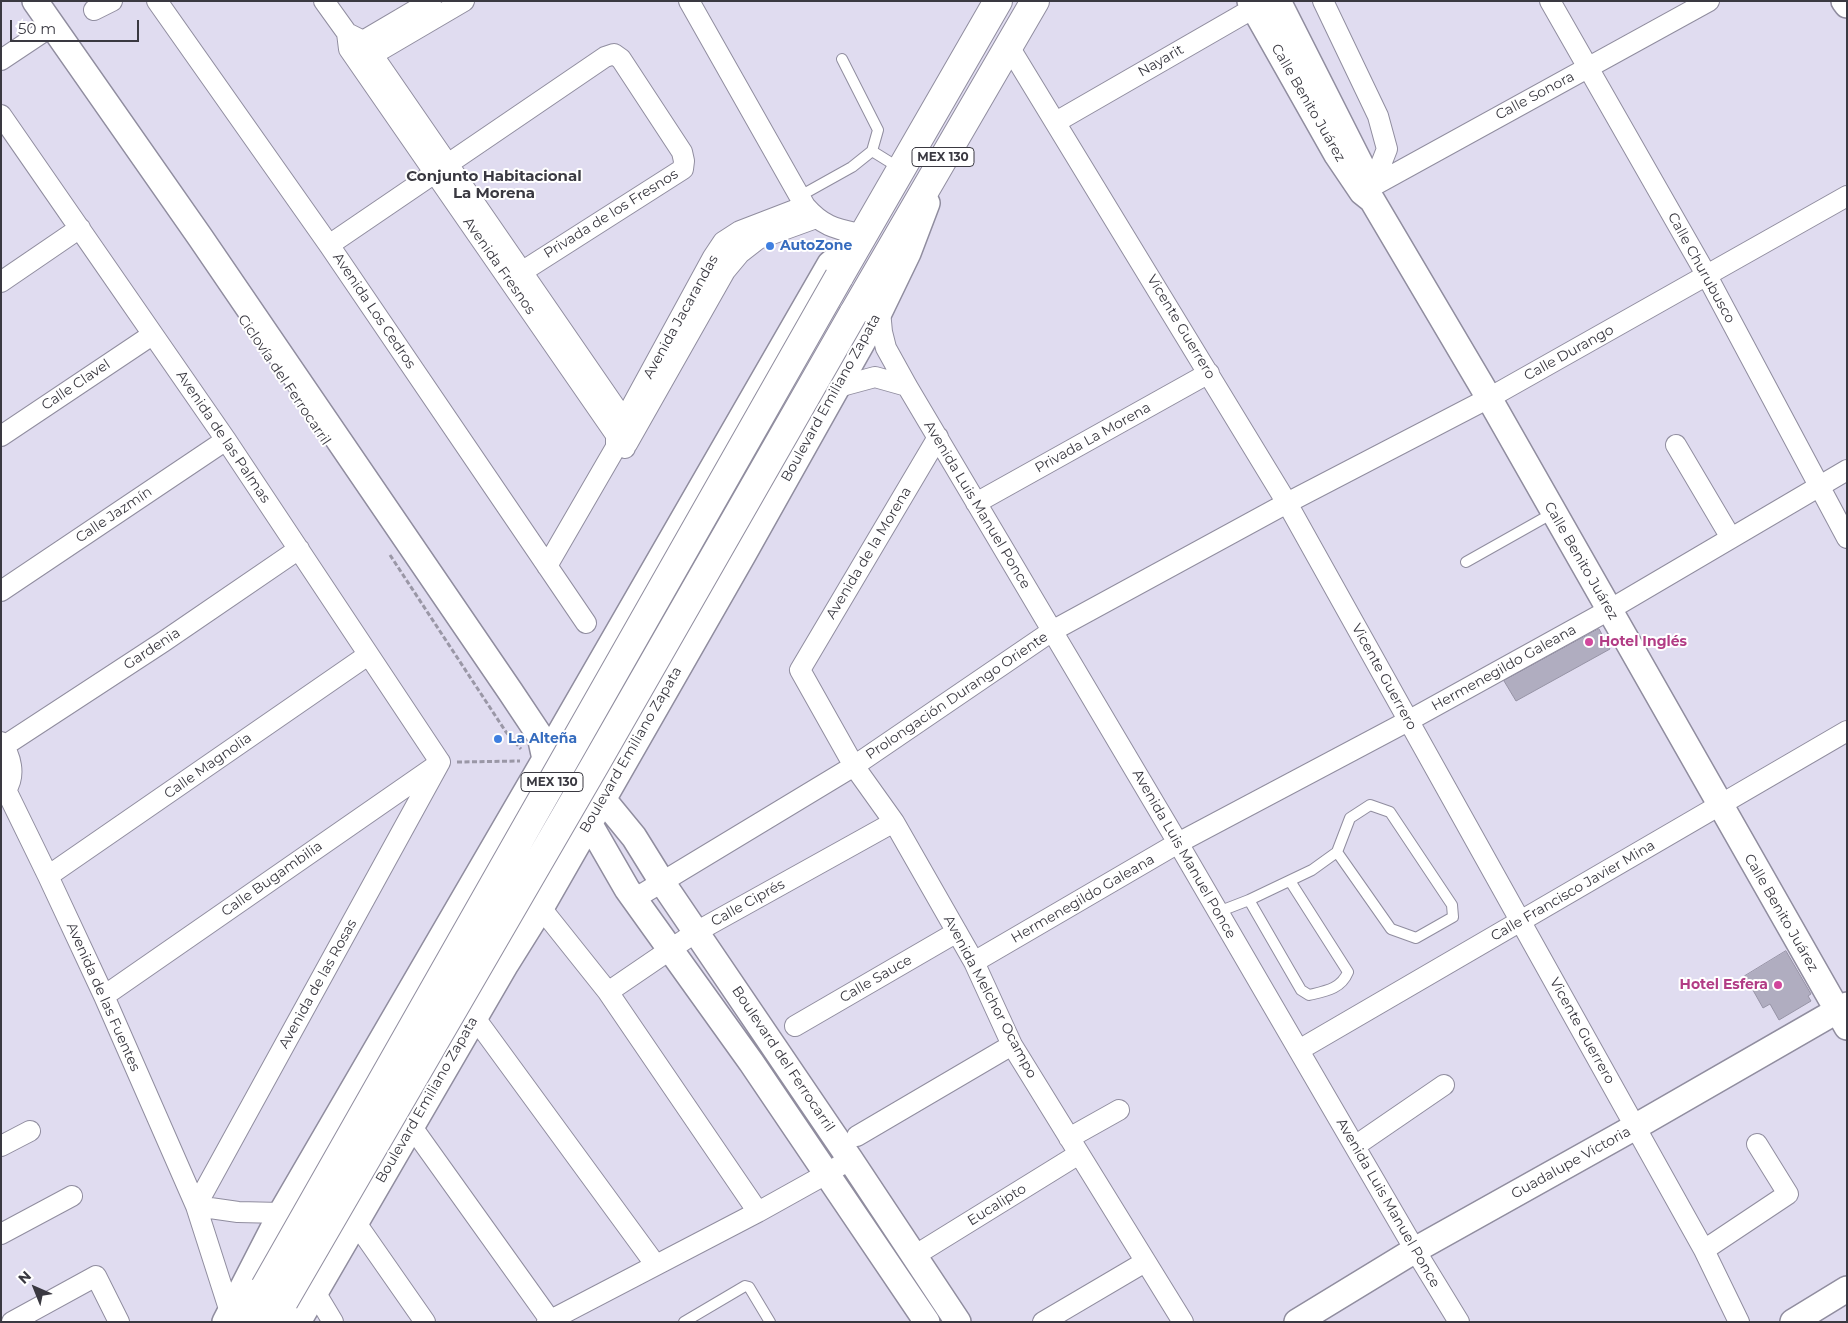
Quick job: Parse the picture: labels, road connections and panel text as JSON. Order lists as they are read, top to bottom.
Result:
{
  "streets": {
    "main road": ["MEX 130", "Boulevard Emiliano Zapata"],
    "street": [
      "Nayarit",
      "Calle Sonora",
      "Calle Benito Juárez",
      "Privada de los Fresnos",
      "Avenida Fresnos",
      "Calle Churubusco",
      "Avenida Los Cedros",
      "Avenida Jacarandas",
      "Vicente Guerrero",
      "Calle Durango",
      "Calle Clavel",
      "Avenida de las Palmas",
      "Privada La Morena",
      "Avenida Luis Manuel Ponce",
      "Calle Jazmín",
      "Avenida de la Morena",
      "Gardenia",
      "Hermenegildo Galeana",
      "Prolongación Durango Oriente",
      "Calle Magnolia",
      "Calle Bugambilia",
      "Calle Francisco Javier Mina",
      "Calle Ciprés",
      "Calle Sauce",
      "Avenida de las Rosas",
      "Avenida de las Fuentes",
      "Avenida Melchor Ocampo",
      "Boulevard del Ferrocarril",
      "Guadalupe Victoria",
      "Eucalipto"
    ]
  },
  "crossings": [
    ["Nayarit", "Calle Benito Juárez"],
    ["Nayarit", "Vicente Guerrero"],
    ["Calle Sonora", "Calle Benito Juárez"],
    ["Calle Sonora", "Calle Churubusco"],
    ["Calle Benito Juárez", "Calle Durango"],
    ["Calle Benito Juárez", "Hermenegildo Galeana"],
    ["Calle Benito Juárez", "Calle Francisco Javier Mina"],
    ["Calle Benito Juárez", "Guadalupe Victoria"],
    ["MEX 130", "Boulevard Emiliano Zapata"],
    ["MEX 130", "Avenida de las Fuentes"],
    ["Privada de los Fresnos", "Avenida Fresnos"],
    ["Avenida Fresnos", "Avenida Jacarandas"],
    ["Calle Churubusco", "Calle Durango"],
    ["Calle Churubusco", "Hermenegildo Galeana"],
    ["Avenida Los Cedros", "Avenida Jacarandas"],
    ["Vicente Guerrero", "Calle Durango"],
    ["Vicente Guerrero", "Boulevard Emiliano Zapata"],
    ["Vicente Guerrero", "Privada La Morena"],
    ["Vicente Guerrero", "Hermenegildo Galeana"],
    ["Vicente Guerrero", "Prolongación Durango Oriente"],
    ["Vicente Guerrero", "Calle Francisco Javier Mina"],
    ["Vicente Guerrero", "Guadalupe Victoria"],
    ["Calle Durango", "Prolongación Durango Oriente"],
    ["Calle Clavel", "Avenida de las Palmas"],
    ["Boulevard Emiliano Zapata", "Avenida Luis Manuel Ponce"],
    ["Boulevard Emiliano Zapata", "Boulevard del Ferrocarril"],
    ["Avenida de las Palmas", "Calle Jazmín"],
    ["Avenida de las Palmas", "Gardenia"],
    ["Avenida de las Palmas", "Calle Magnolia"],
    ["Avenida de las Palmas", "Calle Bugambilia"],
    ["Avenida de las Palmas", "Avenida de las Rosas"],
    ["Privada La Morena", "Avenida Luis Manuel Ponce"],
    ["Avenida Luis Manuel Ponce", "Avenida de la Morena"],
    ["Avenida Luis Manuel Ponce", "Hermenegildo Galeana"],
    ["Avenida Luis Manuel Ponce", "Prolongación Durango Oriente"],
    ["Avenida Luis Manuel Ponce", "Calle Francisco Javier Mina"],
    ["Avenida Luis Manuel Ponce", "Guadalupe Victoria"],
    ["Avenida de la Morena", "Avenida Melchor Ocampo"],
    ["Hermenegildo Galeana", "Avenida Melchor Ocampo"],
    ["Prolongación Durango Oriente", "Avenida Melchor Ocampo"],
    ["Prolongación Durango Oriente", "Boulevard del Ferrocarril"],
    ["Calle Magnolia", "Avenida de las Fuentes"],
    ["Calle Bugambilia", "Avenida de las Rosas"],
    ["Calle Bugambilia", "Avenida de las Fuentes"],
    ["Calle Ciprés", "Avenida Melchor Ocampo"],
    ["Calle Ciprés", "Boulevard del Ferrocarril"],
    ["Calle Sauce", "Avenida Melchor Ocampo"],
    ["Avenida de las Rosas", "Avenida de las Fuentes"],
    ["Avenida Melchor Ocampo", "Eucalipto"],
    ["Boulevard del Ferrocarril", "Eucalipto"]
  ],
  "districts": ["Conjunto Habitacional La Morena"],
  "places": [
    "AutoZone",
    "Hotel Inglés",
    "La Alteña",
    "Hotel Esfera"
  ],
  "scale_bar": "50 m",
  "north": "top left"
}
